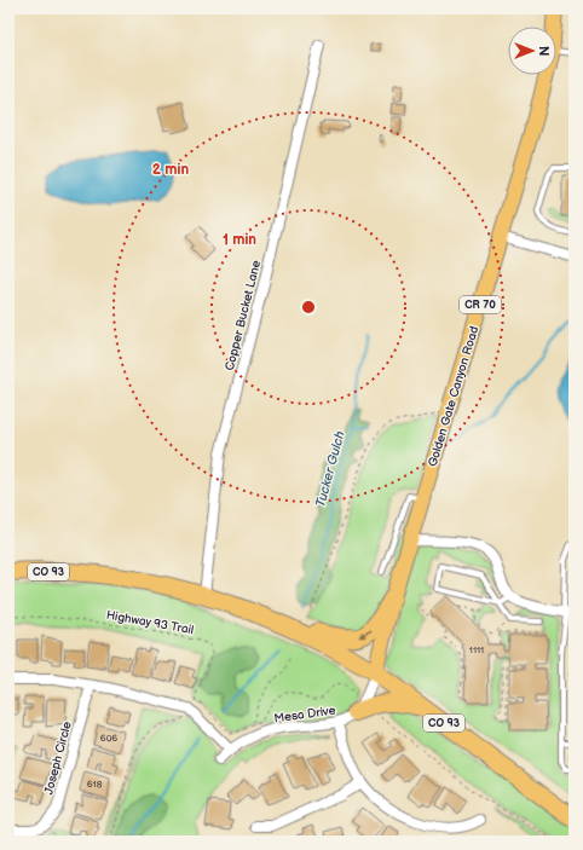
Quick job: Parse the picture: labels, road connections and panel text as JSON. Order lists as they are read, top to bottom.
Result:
{
  "streets": {
    "highway": ["CO 93"],
    "main road": ["CR 70", "Golden Gate Canyon Road"],
    "street": ["Copper Bucket Lane", "Mesa Drive", "Joseph Circle"],
    "path": ["Highway 93 Trail"]
  },
  "crossings": [
    ["Copper Bucket Lane", "CO 93"],
    ["Golden Gate Canyon Road", "CO 93"],
    ["Highway 93 Trail", "Mesa Drive"]
  ],
  "water": ["Tucker Gulch"],
  "house_numbers": ["1111", "606", "618"],
  "north": "right",
  "rings": ["2 min", "1 min"]
}
